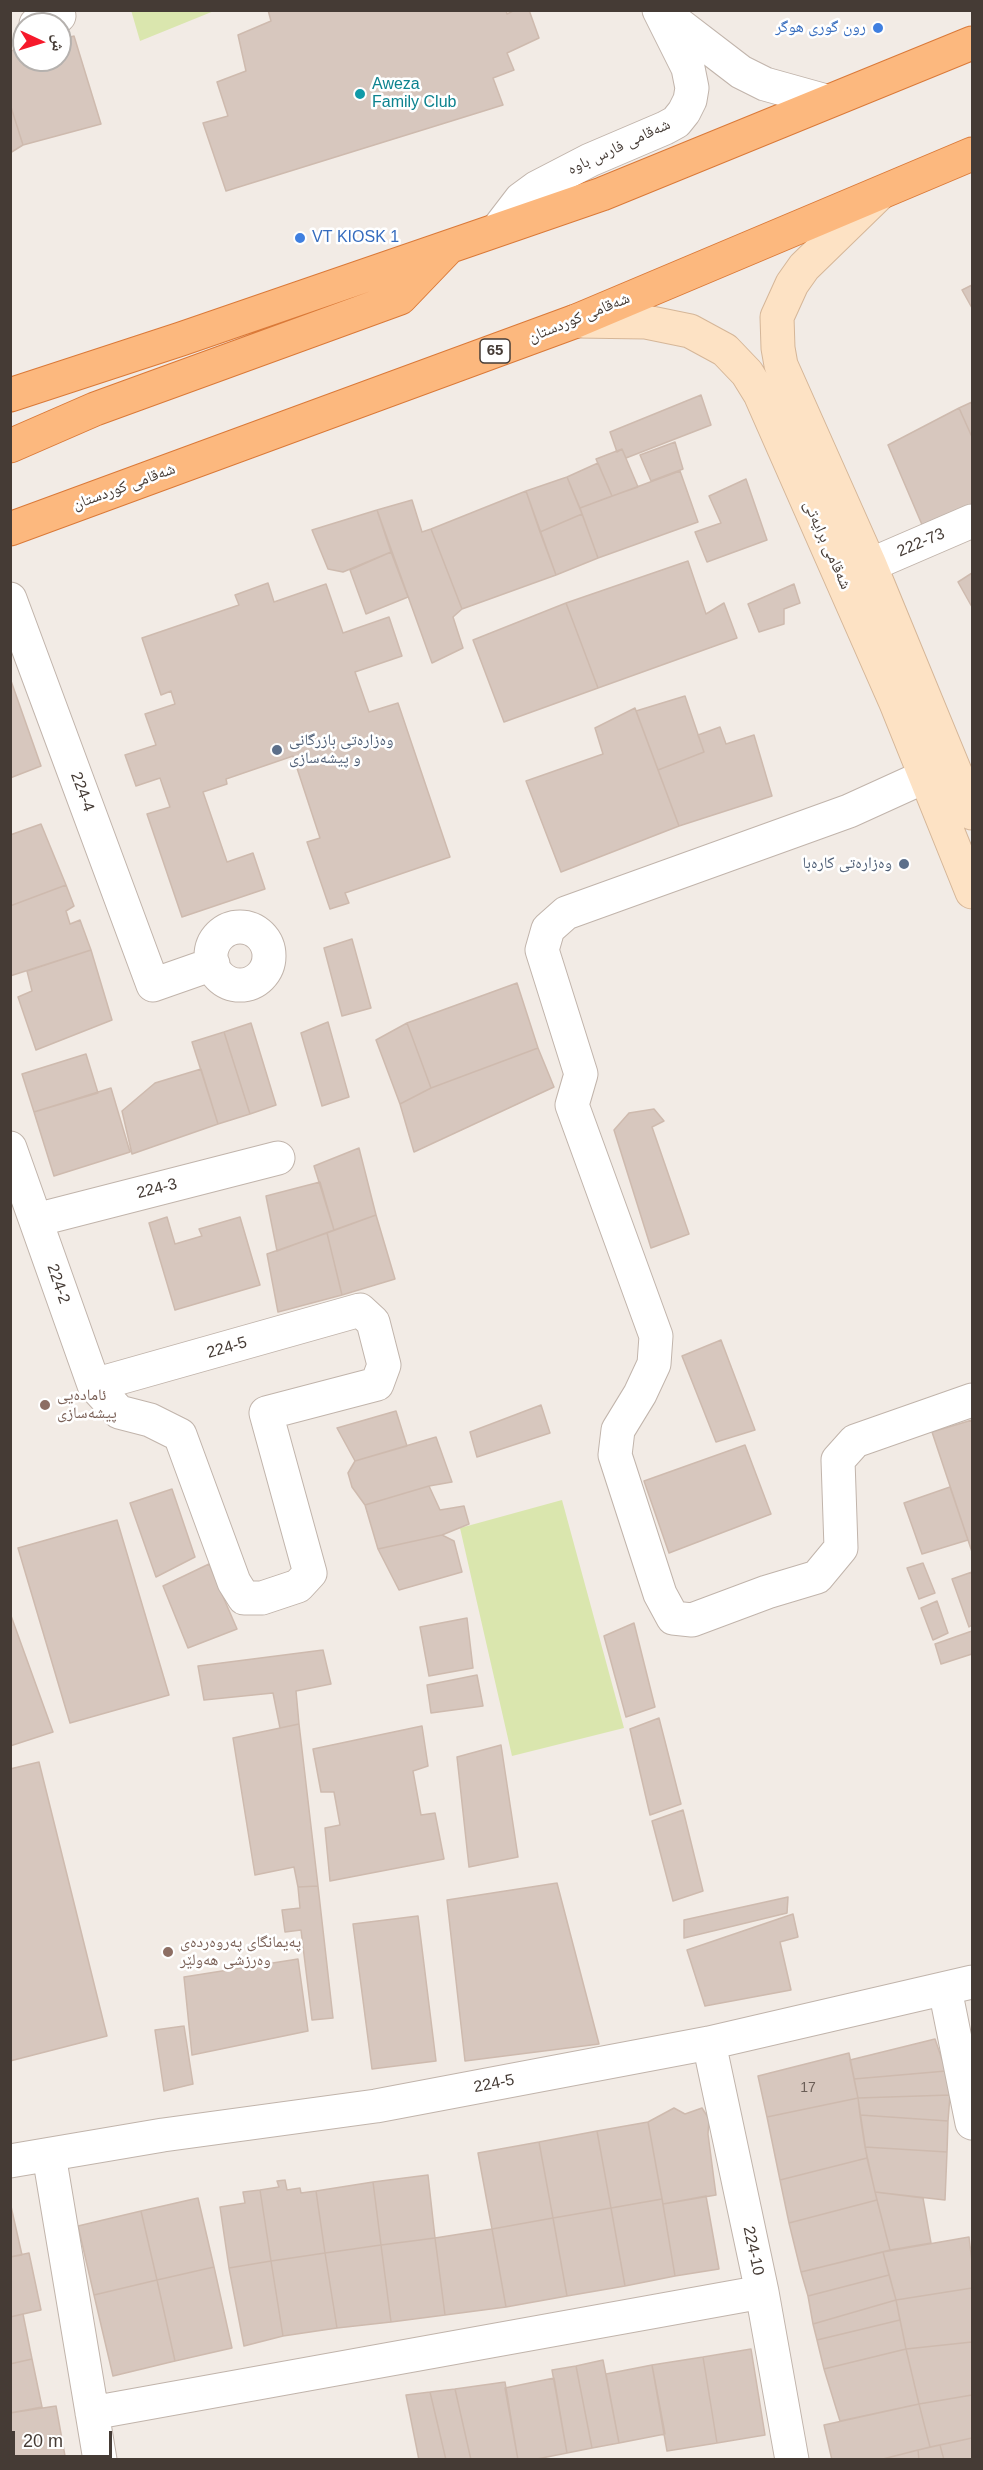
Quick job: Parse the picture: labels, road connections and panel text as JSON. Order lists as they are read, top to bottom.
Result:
{
  "streets": {
    "highway": ["شەقامی کوردستان", "65"],
    "main road": ["شەقامی برایەتی"],
    "street": [
      "شەقامی فارس باوە",
      "222-73",
      "224-4",
      "224-3",
      "224-2",
      "224-5",
      "224-10"
    ]
  },
  "crossings": [
    ["شەقامی کوردستان", "شەقامی برایەتی"],
    ["222-73", "شەقامی برایەتی"],
    ["224-3", "224-2"],
    ["224-2", "224-5"],
    ["224-5", "224-10"]
  ],
  "places": [
    "رون گوری هوگر",
    "Aweza Family Club",
    "VT KIOSK 1",
    "وەزارەتی بازرگانی و پیشەسازی",
    "وەزارەتی کارەبا",
    "ئامادەیی پیشەسازی",
    "پەیمانگای پەروەردەی وەرزشی هەولێر"
  ],
  "house_numbers": ["17"],
  "scale_bar": "20 m",
  "north": "right"
}
